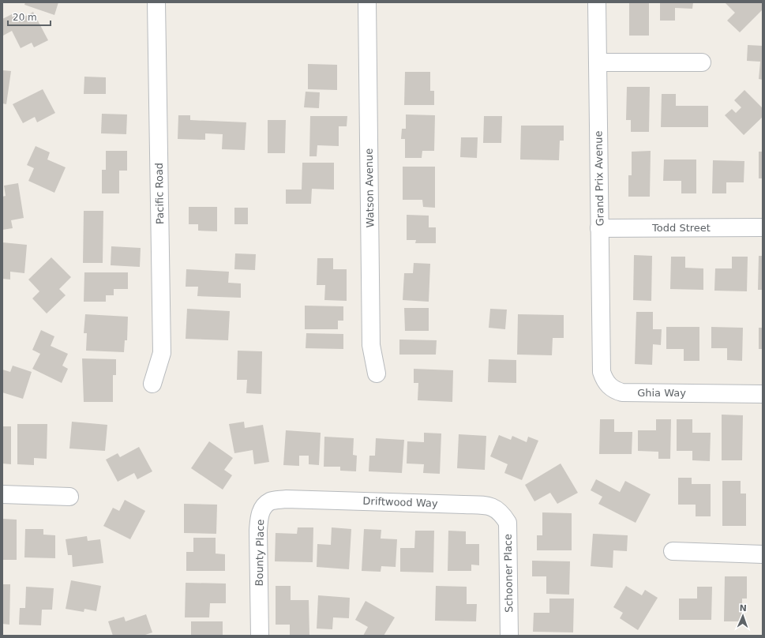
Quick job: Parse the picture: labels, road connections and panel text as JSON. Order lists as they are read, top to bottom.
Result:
{
  "streets": {
    "street": [
      "Grand Prix Avenue",
      "Watson Avenue",
      "Pacific Road",
      "Todd Street",
      "Ghia Way",
      "Driftwood Way",
      "Bounty Place",
      "Schooner Place"
    ]
  },
  "crossings": [
    ["Grand Prix Avenue", "Todd Street"],
    ["Grand Prix Avenue", "Ghia Way"],
    ["Driftwood Way", "Bounty Place"],
    ["Driftwood Way", "Schooner Place"]
  ],
  "scale_bar": "20 m",
  "north": "top"
}
